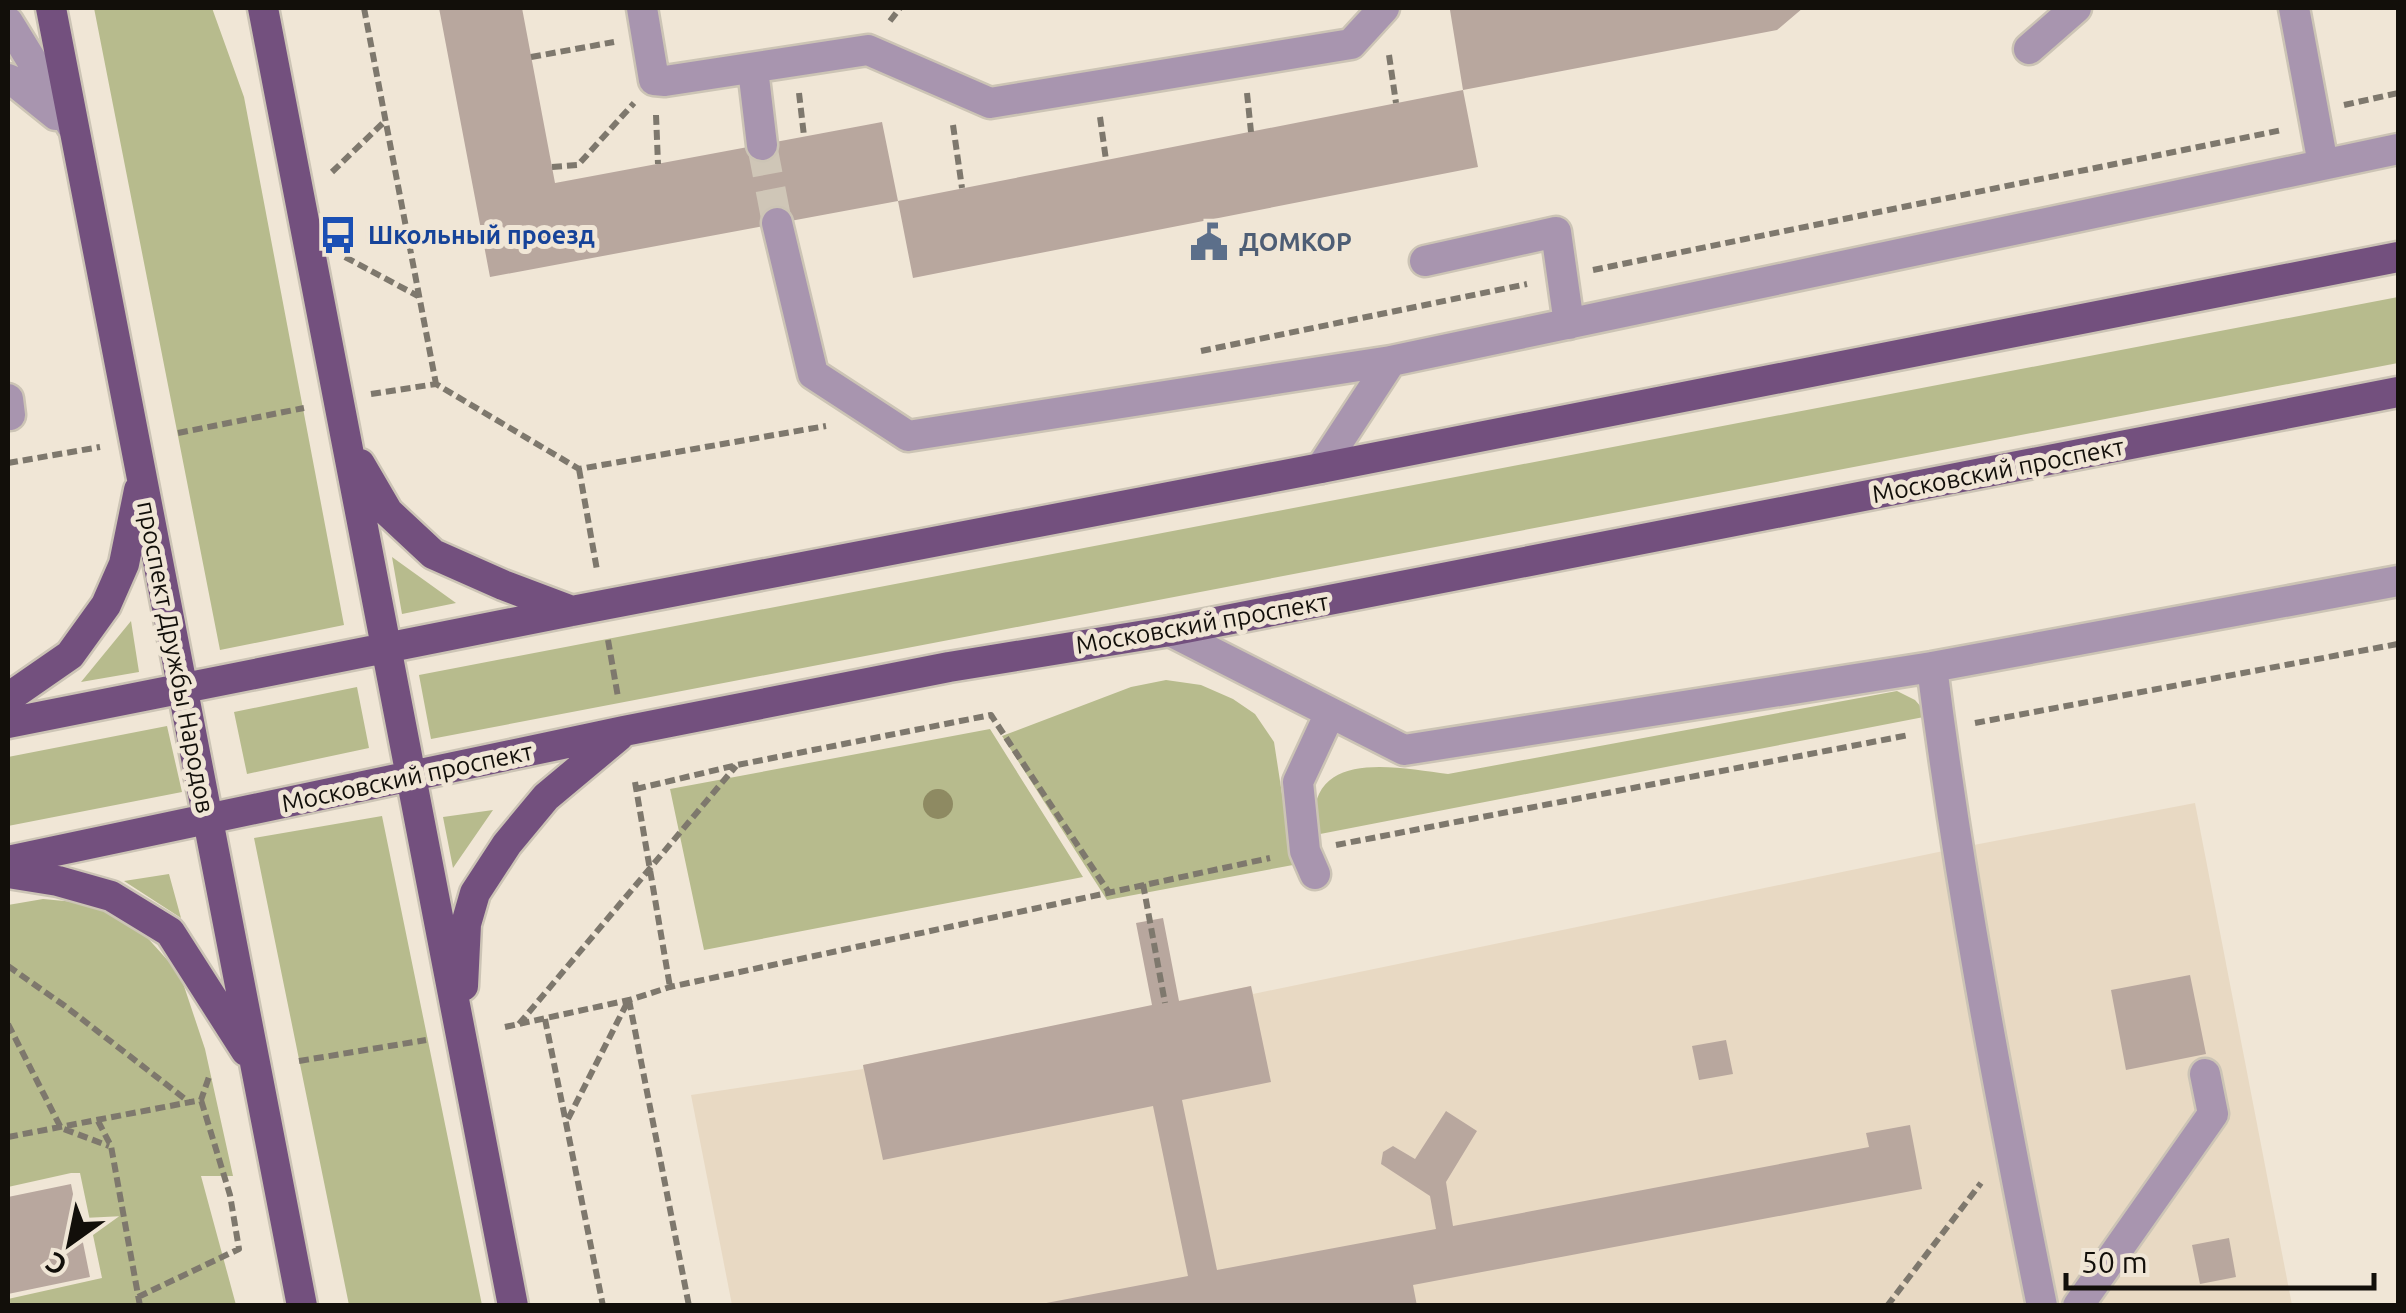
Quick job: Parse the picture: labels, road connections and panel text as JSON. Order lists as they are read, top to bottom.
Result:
{
  "streets": {
    "main road": ["Московский проспект", "проспект Дружбы Народов"]
  },
  "crossings": [
    ["Московский проспект", "проспект Дружбы Народов"]
  ],
  "places": {
    "bus stop": ["Школьный проезд"],
    "public building": ["ДОМКОР"]
  },
  "scale_bar": "50 m",
  "north": "bottom left"
}
